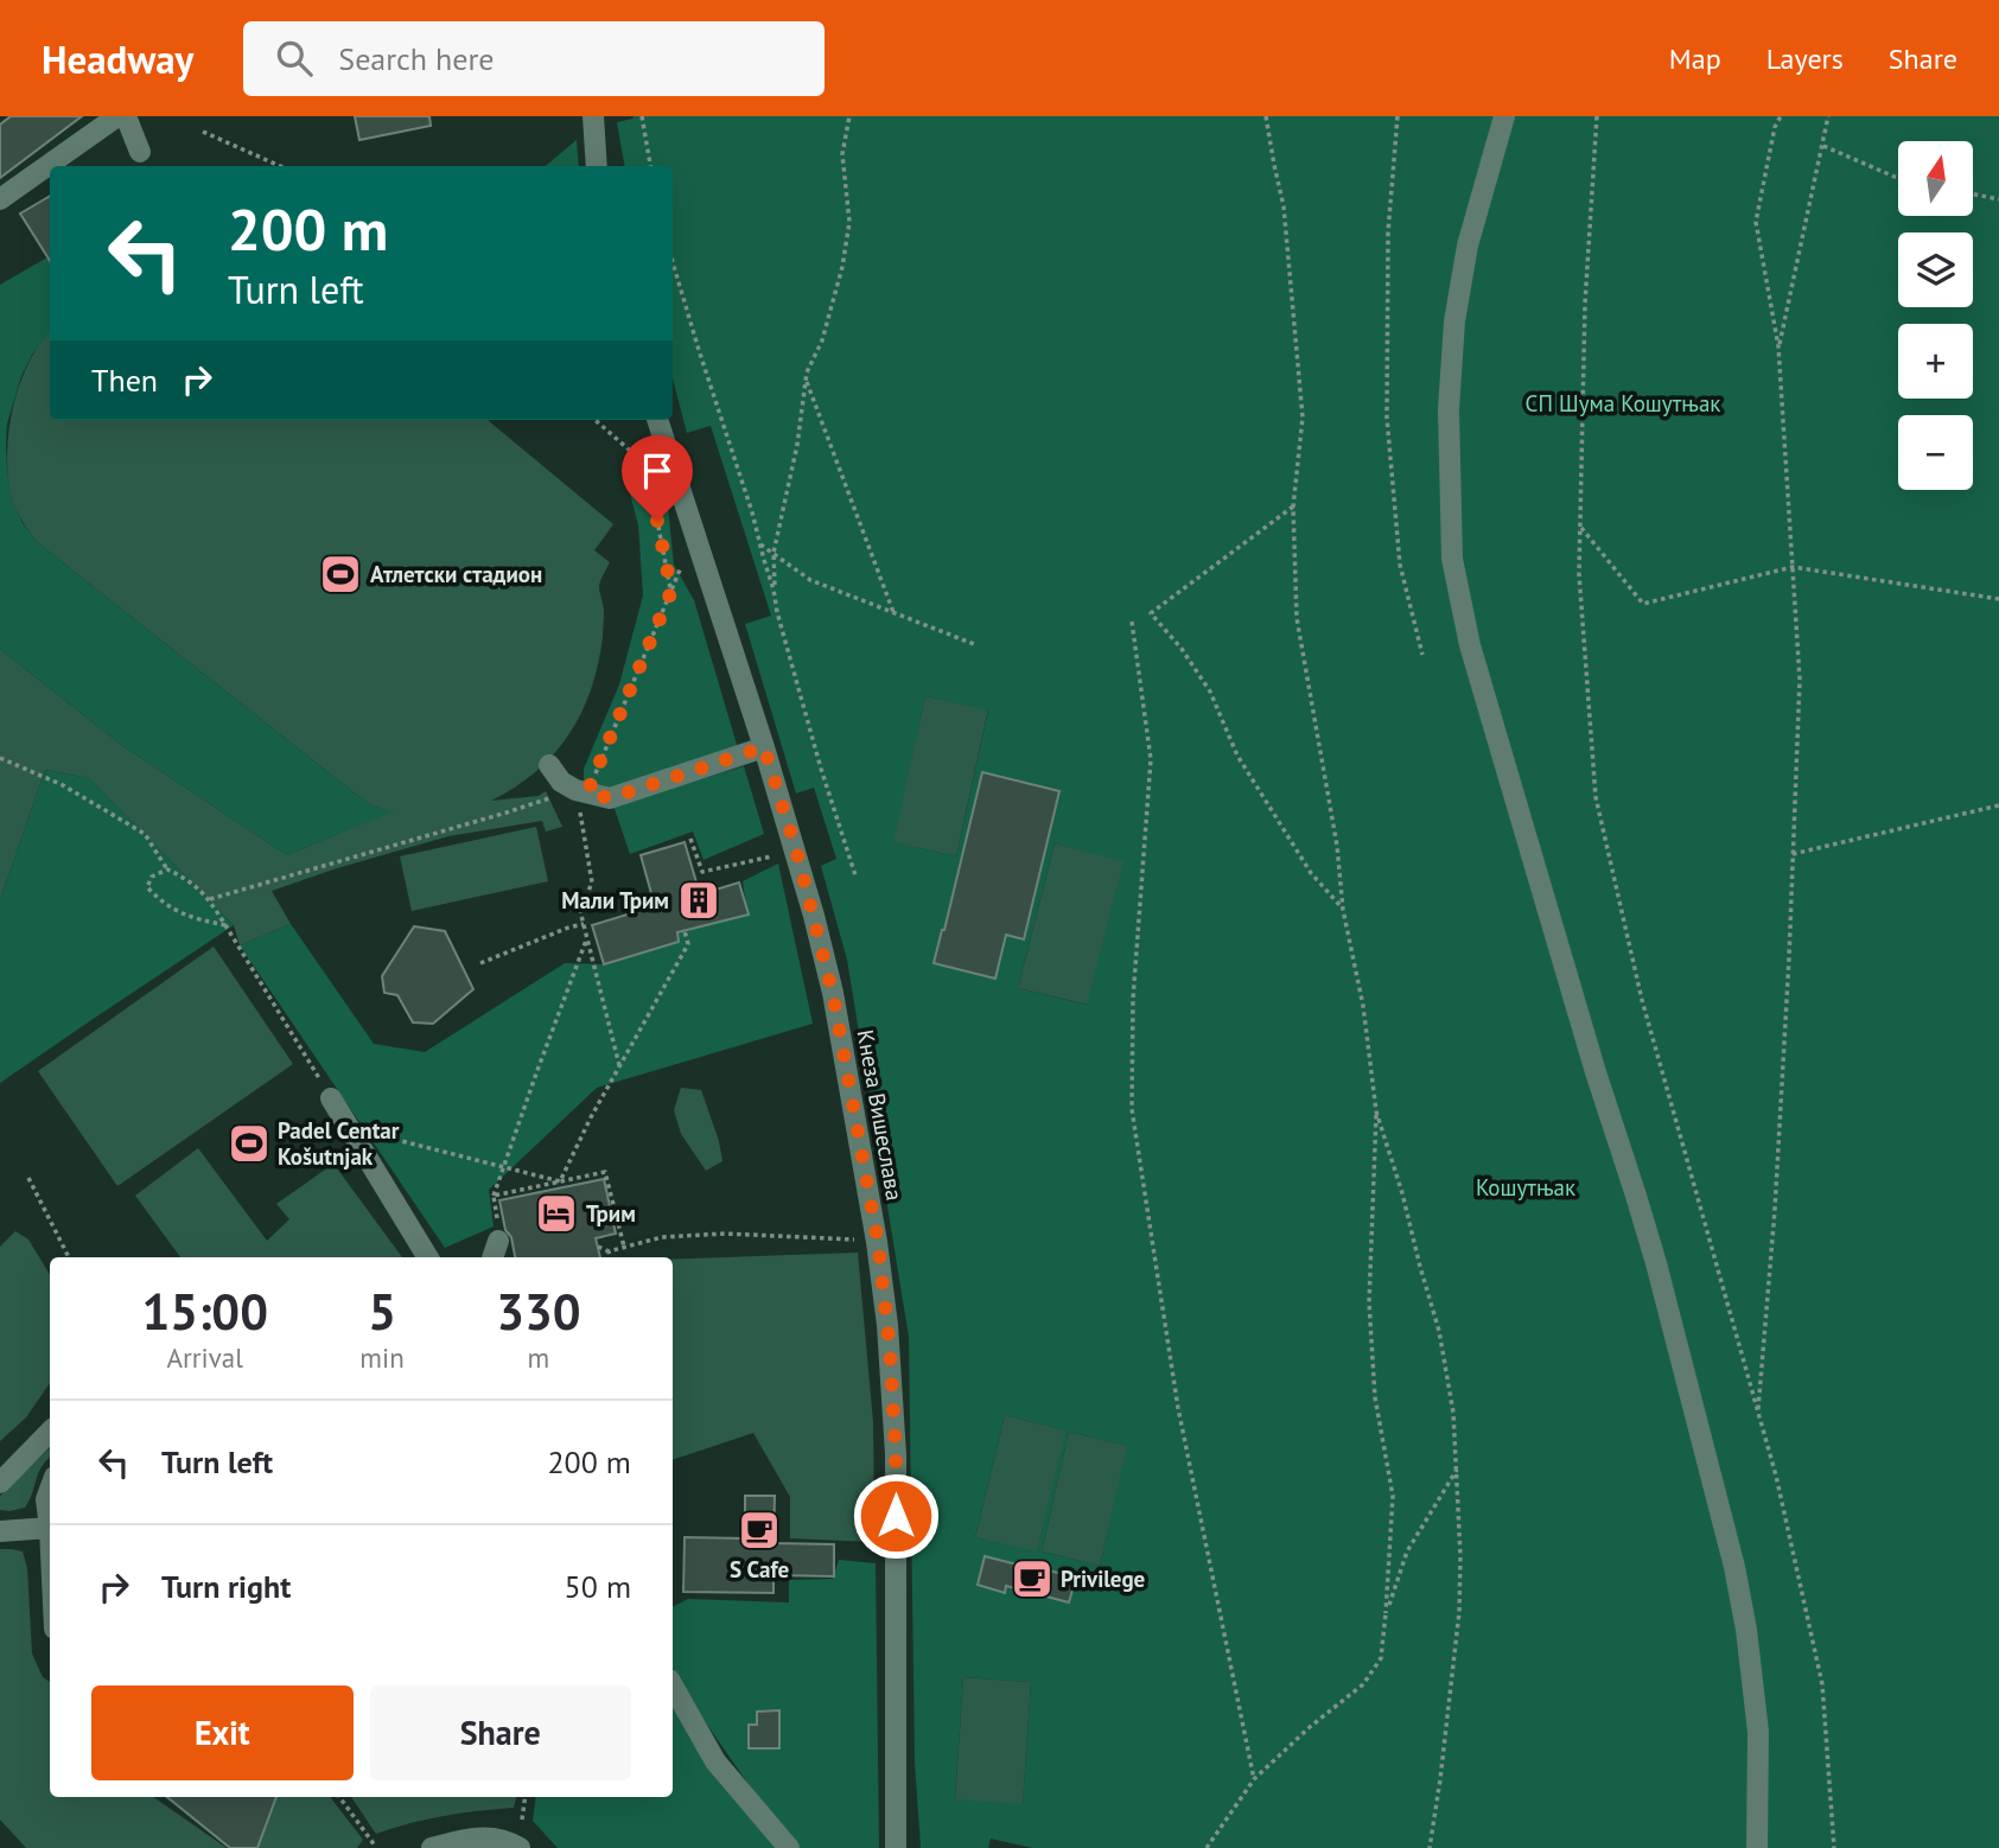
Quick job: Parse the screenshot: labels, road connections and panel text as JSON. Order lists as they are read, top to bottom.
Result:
{
  "streets": {
    "street": ["Кнеза Вишеслава"]
  },
  "parks": ["СП Шума Кошутњак", "Кошутњак"],
  "places": {
    "sports": ["Атлетски стадион", "Padel Centar Košutnjak"],
    "building": ["Мали Трим"],
    "hotel": ["Трим"],
    "cafe": ["S Cafe", "Privilege"]
  },
  "north": "top",
  "page": {
    "header": "Headway",
    "search": "Search here",
    "nav": ["Map", "Layers", "Share"],
    "map_buttons": ["+", "−"],
    "turn": ["200 m", "Turn left"],
    "then": "Then",
    "eta": [
      "15:00",
      "Arrival",
      "5",
      "min",
      "330",
      "m"
    ],
    "list": [
      {
        "name": "Turn left",
        "value": "200 m"
      },
      {
        "name": "Turn right",
        "value": "50 m"
      }
    ],
    "buttons": ["Exit", "Share"]
  }
}
